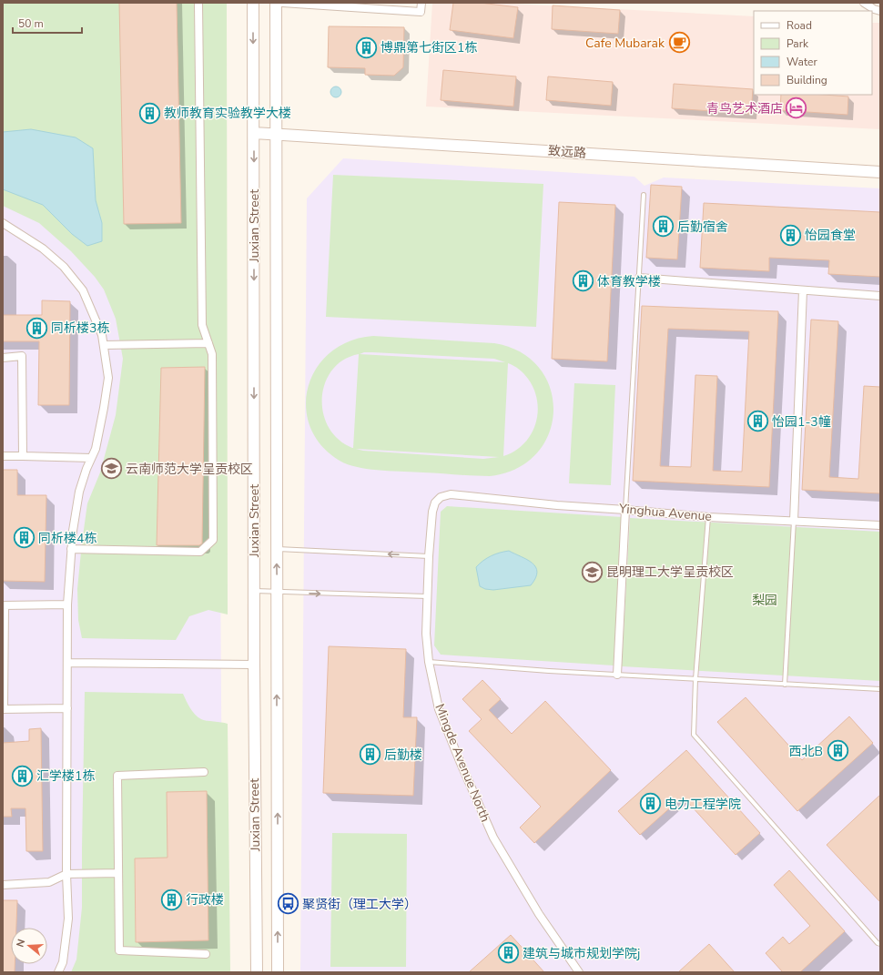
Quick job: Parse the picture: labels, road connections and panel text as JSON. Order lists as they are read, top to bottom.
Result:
{
  "streets": {
    "main road": ["致远路", "Juxian Street"],
    "street": ["Yinghua Avenue", "Mingde Avenue North"]
  },
  "crossings": [
    ["致远路", "Juxian Street"],
    ["Yinghua Avenue", "Mingde Avenue North"]
  ],
  "parks": ["梨园"],
  "places": {
    "cafe": ["Cafe Mubarak"],
    "building": [
      "博鼎第七街区1栋",
      "教师教育实验教学大楼",
      "后勤宿舍",
      "怡园食堂",
      "体育教学楼",
      "同析楼3栋",
      "怡园1-3幢",
      "同析楼4栋",
      "西北B",
      "后勤楼",
      "汇学楼1栋",
      "电力工程学院",
      "行政楼",
      "建筑与城市规划学院j"
    ],
    "hotel": ["青鸟艺术酒店"],
    "school or university": ["云南师范大学呈贡校区", "昆明理工大学呈贡校区"],
    "bus stop": ["聚贤街（理工大学）"]
  },
  "legend": [
    "Road",
    "Park",
    "Water",
    "Building"
  ],
  "scale_bar": "50 m",
  "north": "left"
}
